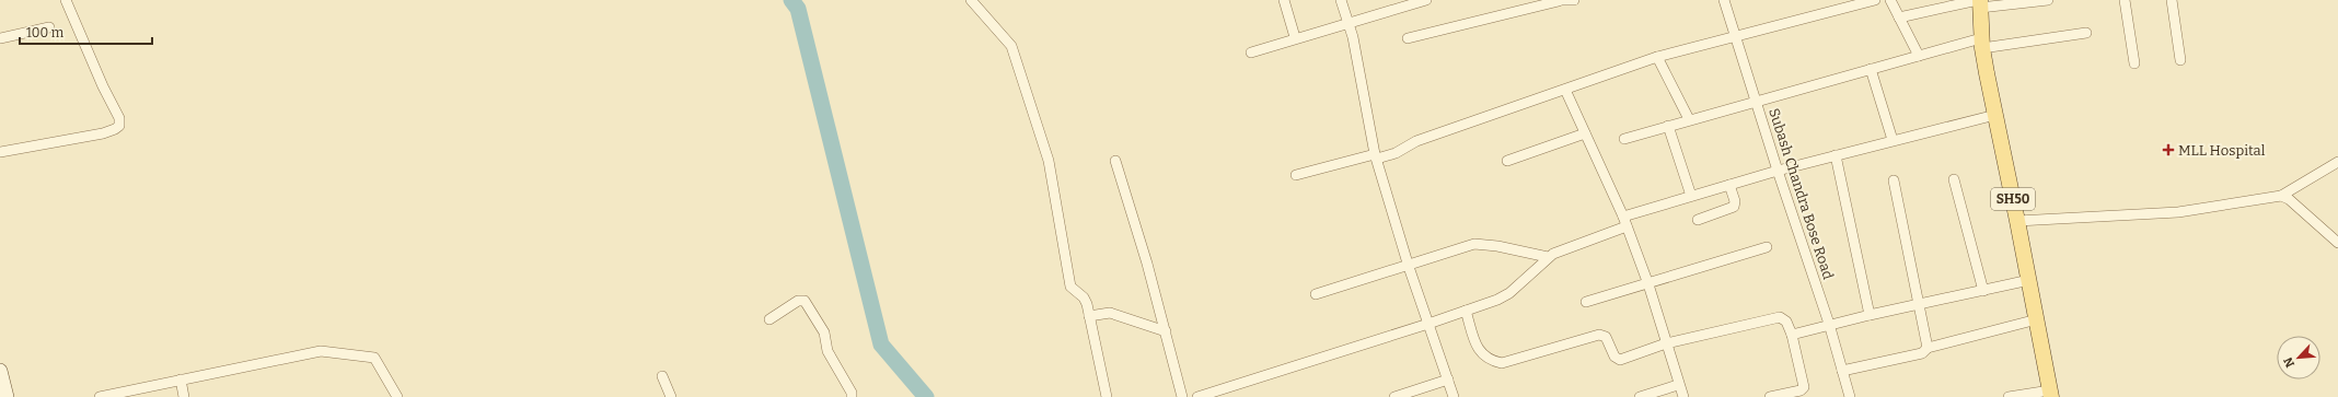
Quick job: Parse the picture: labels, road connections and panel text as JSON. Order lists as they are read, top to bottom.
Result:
{
  "streets": {
    "main road": ["SH50"],
    "street": ["Subash Chandra Bose Road"]
  },
  "places": {
    "health": ["MLL Hospital"]
  },
  "scale_bar": "100 m",
  "north": "bottom left"
}
